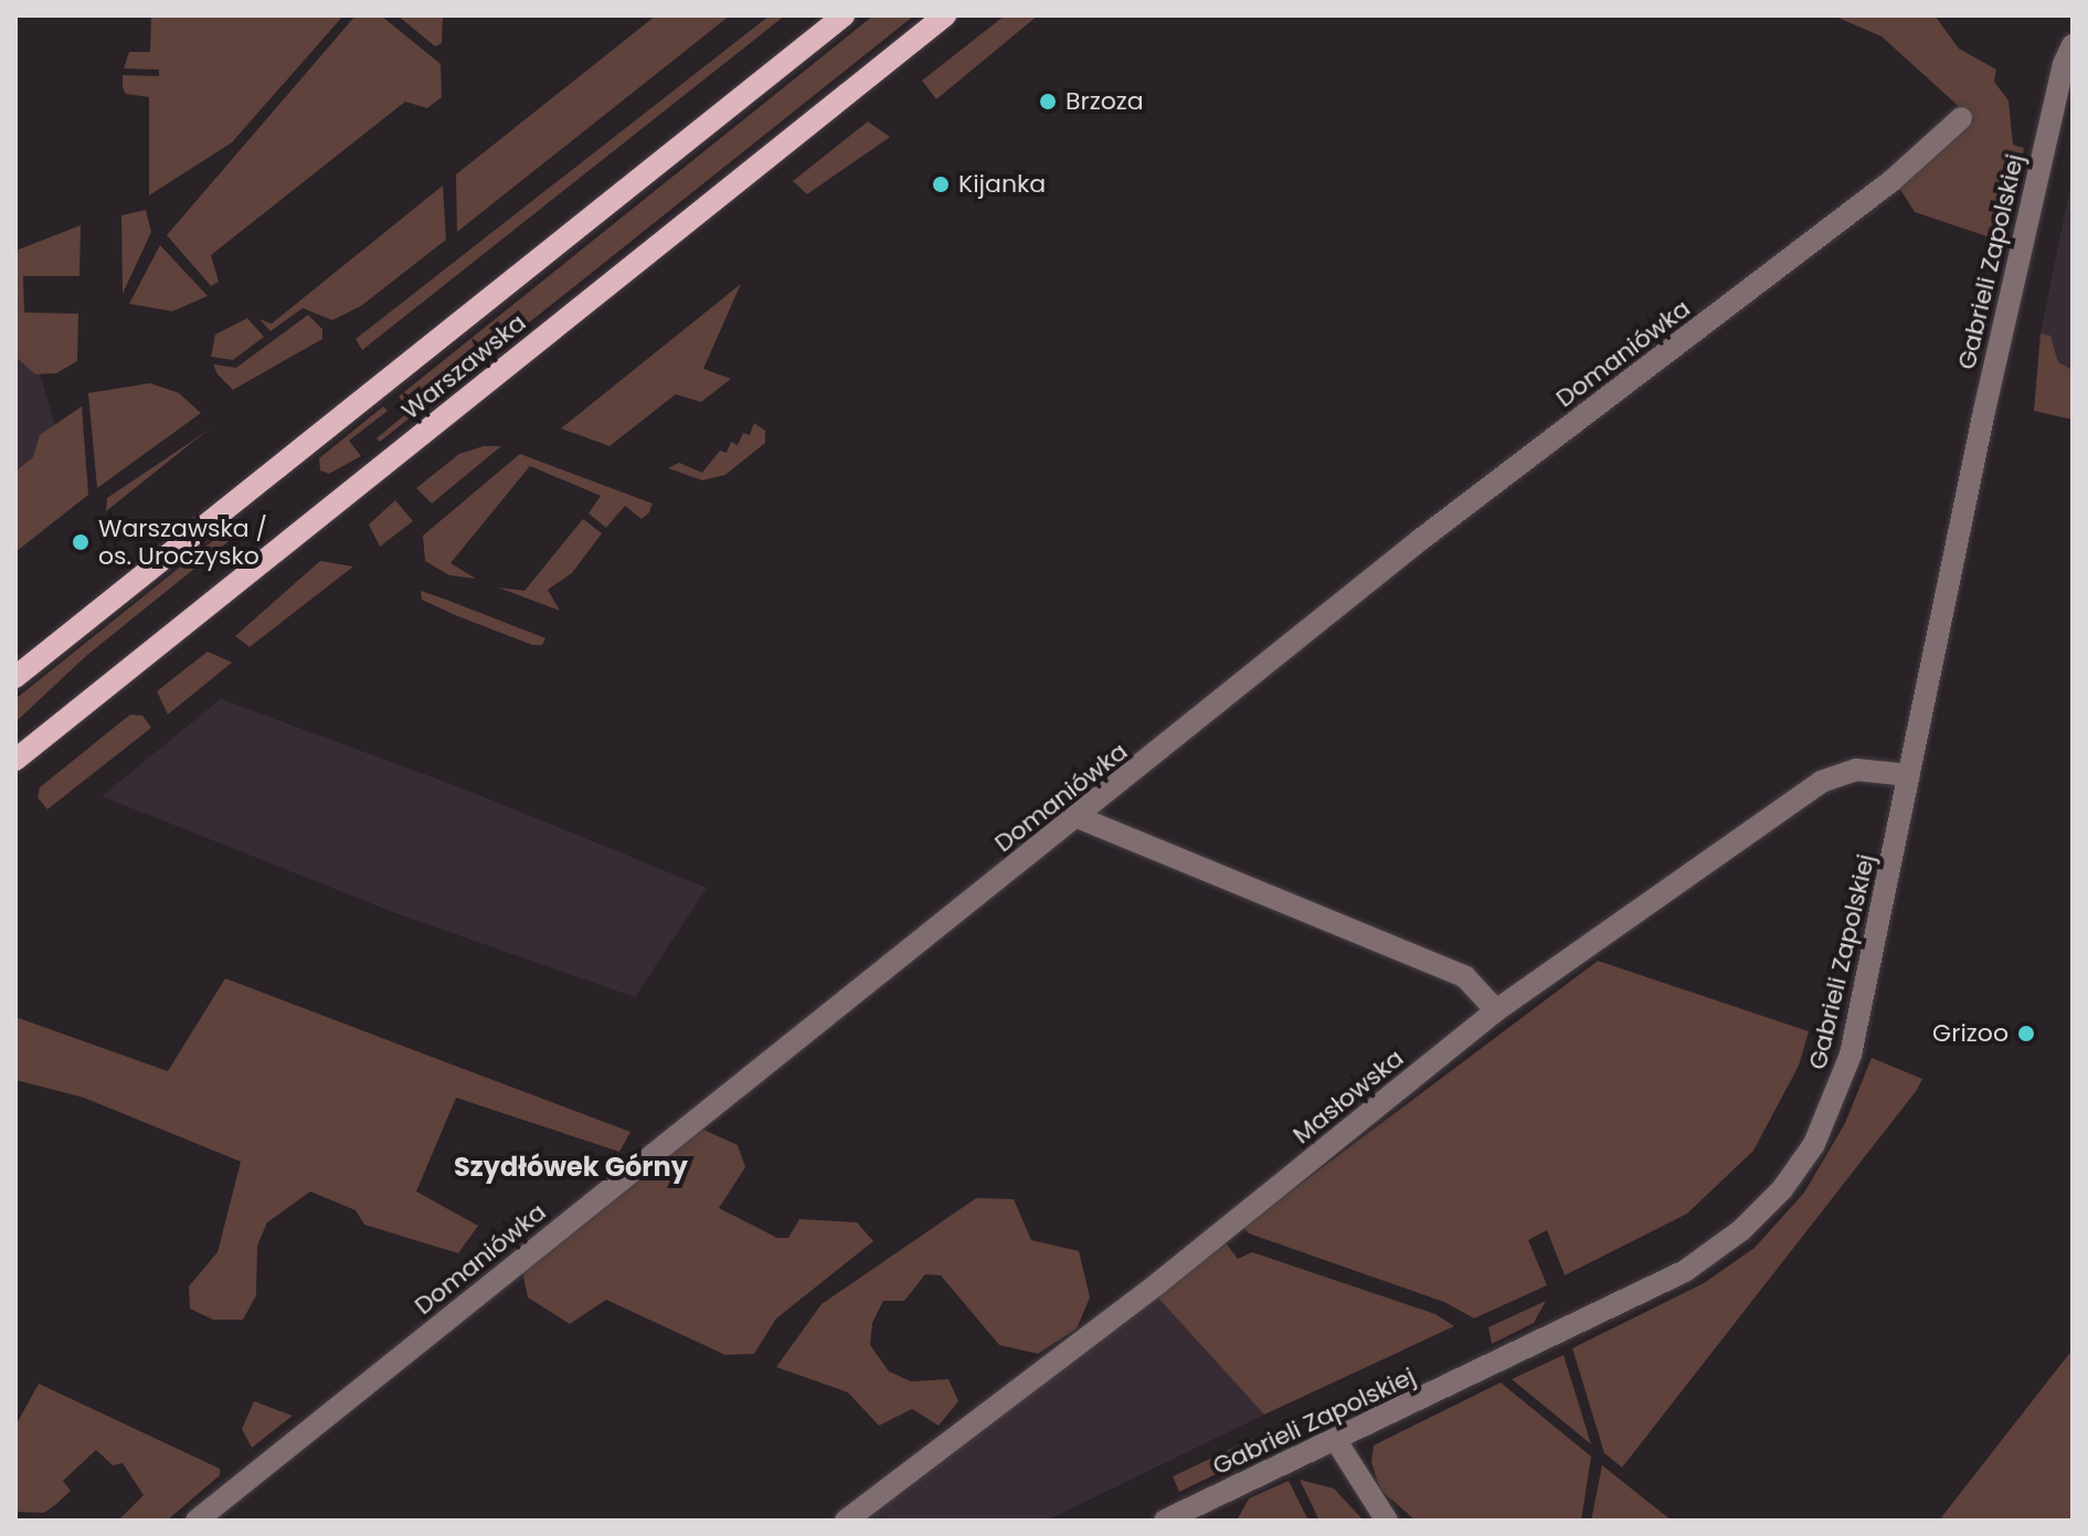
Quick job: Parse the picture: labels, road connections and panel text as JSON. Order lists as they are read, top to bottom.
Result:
{
  "streets": {
    "main road": ["Warszawska"],
    "street": ["Gabrieli Zapolskiej", "Domaniówka", "Masłowska"]
  },
  "crossings": [
    ["Gabrieli Zapolskiej", "Masłowska"]
  ],
  "districts": ["Szydłówek Górny"],
  "places": [
    "Brzoza",
    "Kijanka",
    "Warszawska / os. Uroczysko",
    "Grizoo"
  ]
}
